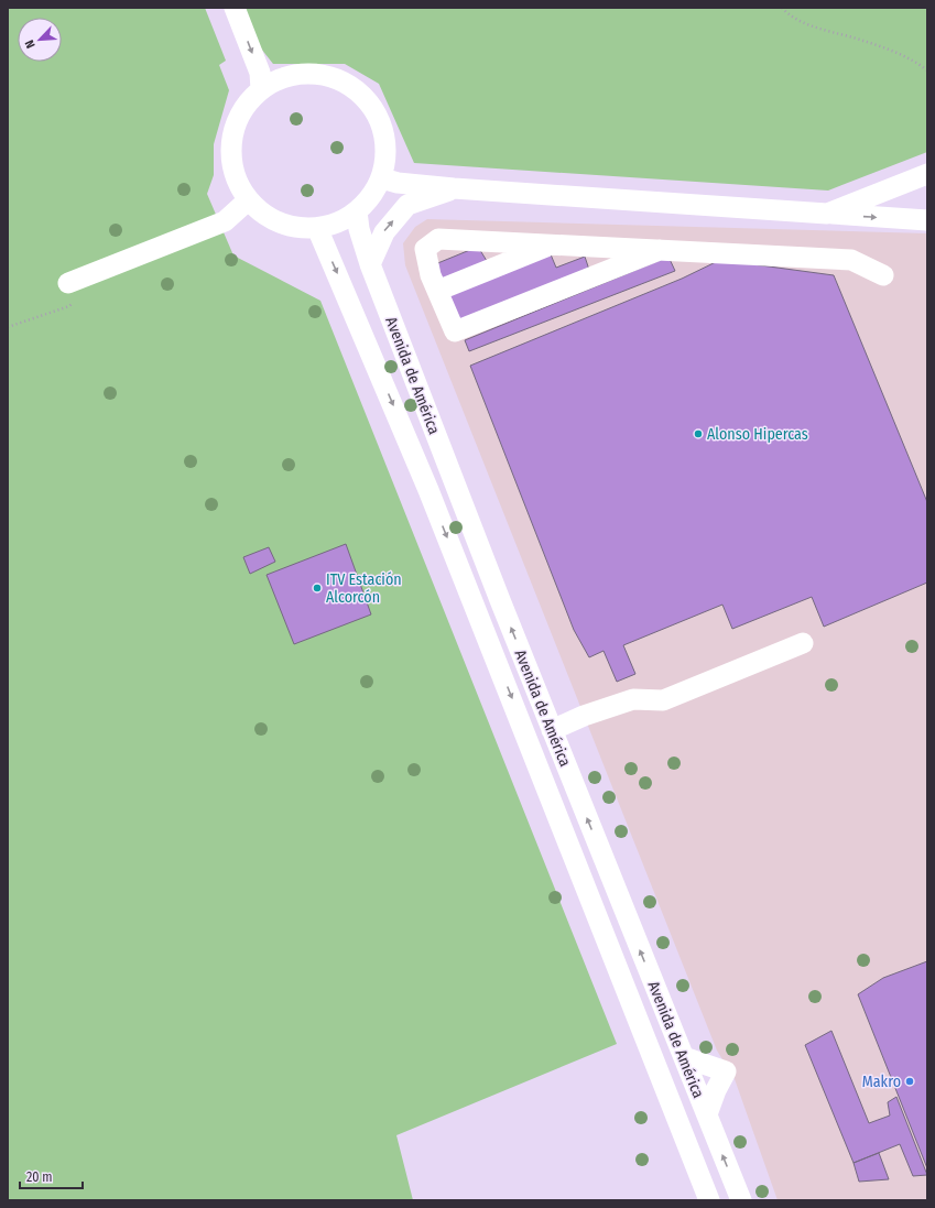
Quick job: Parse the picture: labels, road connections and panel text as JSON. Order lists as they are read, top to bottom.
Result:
{
  "streets": {
    "street": ["Avenida de América"]
  },
  "places": ["Alonso Hipercas", "ITV Estación Alcorcón", "Makro"],
  "scale_bar": "20 m",
  "north": "bottom left"
}
